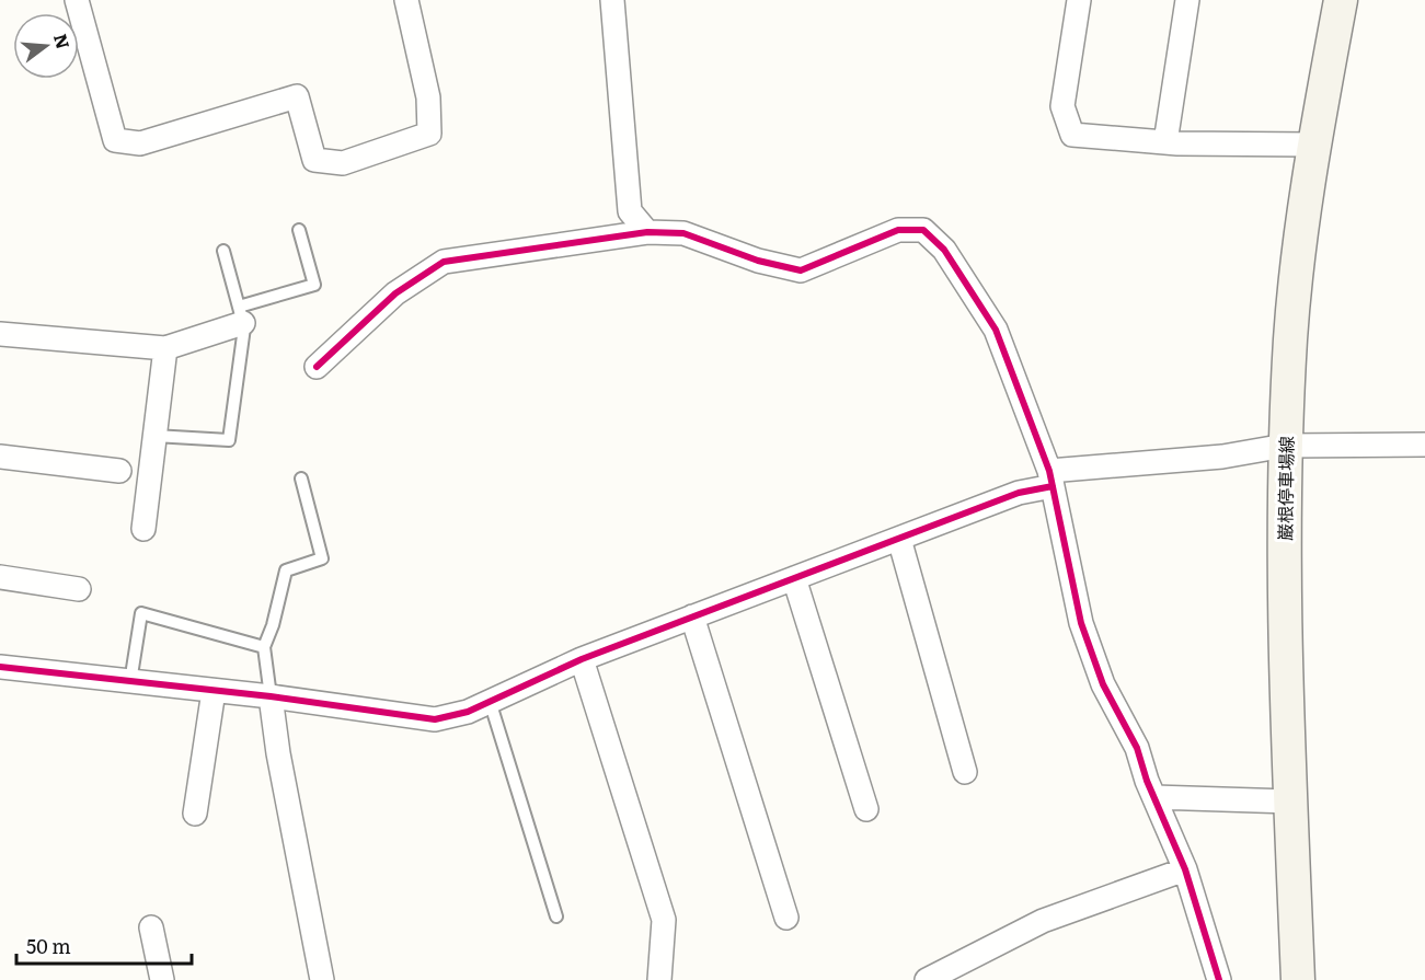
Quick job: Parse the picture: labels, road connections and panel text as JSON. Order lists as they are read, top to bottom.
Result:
{
  "streets": {
    "main road": ["巌根停車場線"]
  },
  "scale_bar": "50 m",
  "north": "right"
}
